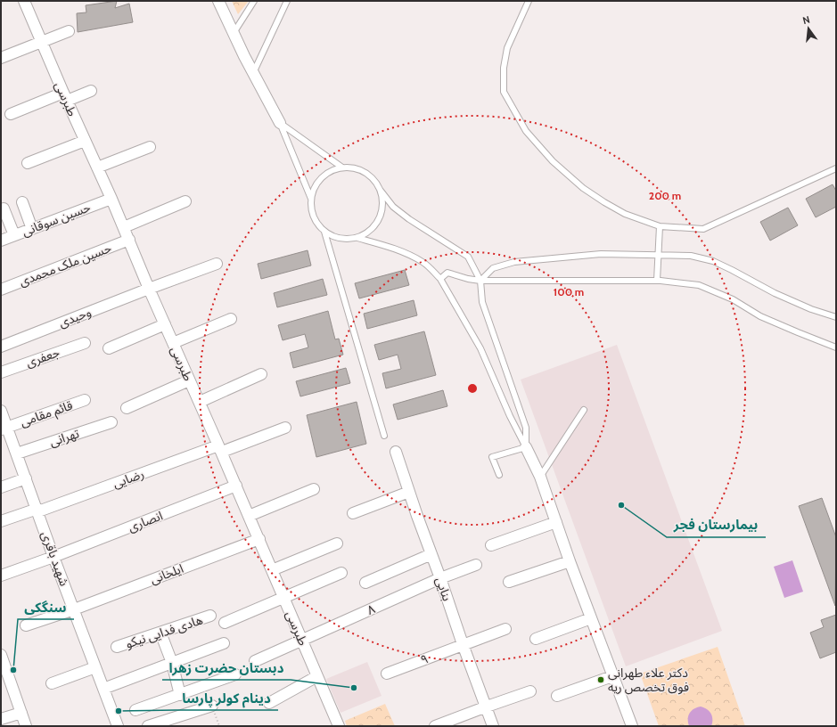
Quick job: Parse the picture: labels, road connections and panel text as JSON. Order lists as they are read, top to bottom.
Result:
{
  "streets": {
    "street": [
      "طبرسی",
      "حسین سوقانی",
      "حسین ملک محمدی",
      "وحیدی",
      "جعفری",
      "قائم مقامی",
      "تهرانی",
      "رضایی",
      "انصاری",
      "شهید باقری",
      "ایلخانی",
      "بنایی",
      "۸",
      "هادی فدایی نیکو",
      "۹"
    ]
  },
  "crossings": [
    ["طبرسی", "حسین سوقانی"],
    ["طبرسی", "حسین ملک محمدی"],
    ["طبرسی", "وحیدی"],
    ["طبرسی", "رضایی"],
    ["طبرسی", "انصاری"],
    ["طبرسی", "ایلخانی"],
    ["طبرسی", "۸"],
    ["قائم مقامی", "شهید باقری"],
    ["تهرانی", "شهید باقری"],
    ["رضایی", "شهید باقری"],
    ["انصاری", "شهید باقری"],
    ["شهید باقری", "ایلخانی"],
    ["بنایی", "۸"],
    ["بنایی", "۹"]
  ],
  "places": [
    "بیمارستان فجر",
    "سنگکی",
    "دکتر علاء طهرانی فوق تخصص ریه",
    "دبستان حضرت زهرا",
    "دینام کولر پارسا"
  ],
  "north": "top",
  "rings": ["200 m", "100 m"]
}
